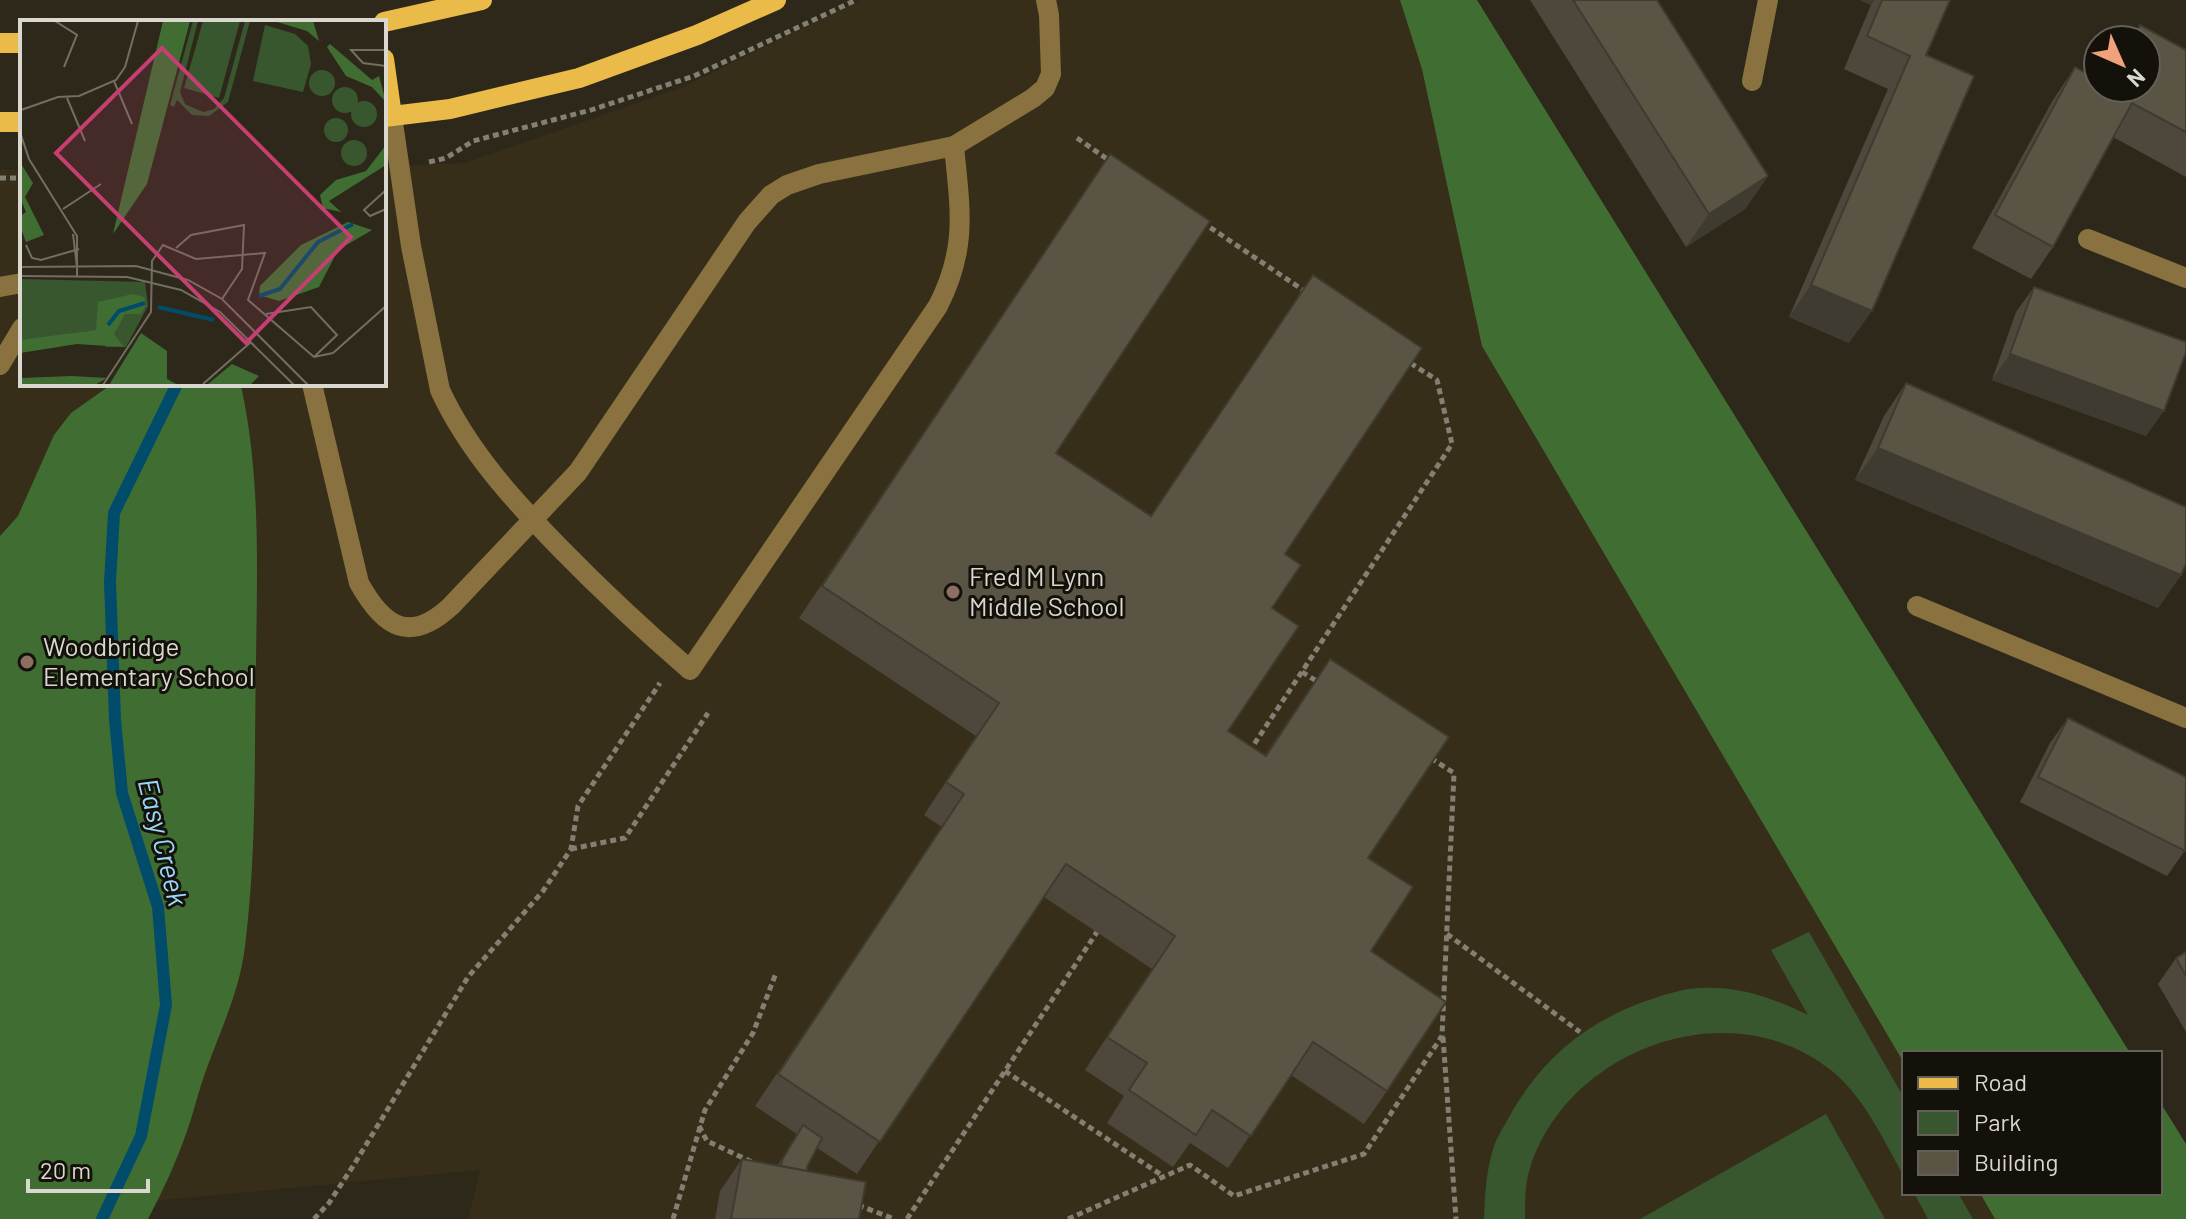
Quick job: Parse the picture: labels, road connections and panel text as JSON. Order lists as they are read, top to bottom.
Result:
{
  "water": ["Easy Creek"],
  "places": ["Fred M Lynn Middle School", "Woodbridge Elementary School"],
  "legend": ["Road", "Park", "Building"],
  "scale_bar": "20 m",
  "north": "bottom right"
}
